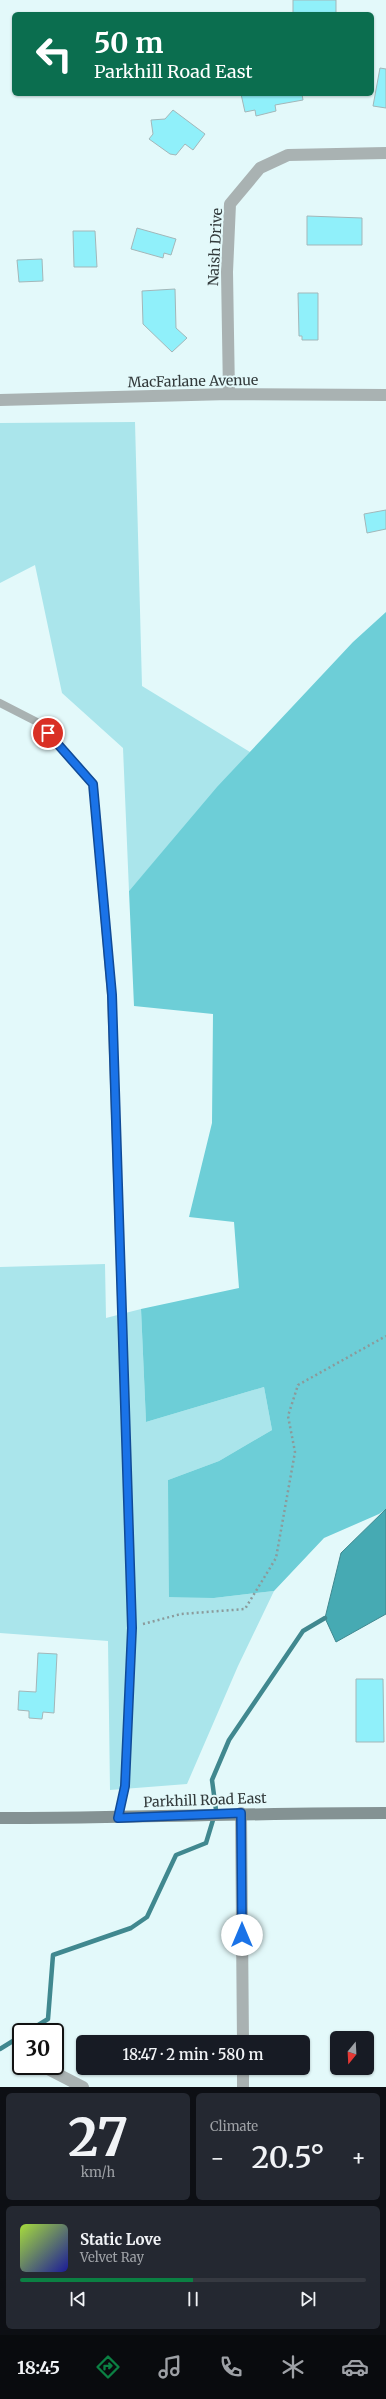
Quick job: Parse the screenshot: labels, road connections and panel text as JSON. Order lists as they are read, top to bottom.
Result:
{
  "streets": {
    "main road": ["Parkhill Road East"],
    "street": ["Naish Drive", "MacFarlane Avenue"]
  },
  "crossings": [
    ["Naish Drive", "MacFarlane Avenue"]
  ],
  "north": "bottom",
  "page": {
    "turn": ["50 m", "Parkhill Road East"],
    "limit": "30",
    "trip": "18:47 · 2 min · 580 m",
    "tile": [
      ["27", "km/h"],
      "Climate"
    ],
    "heat": ["−", "20.5°", "+"],
    "song": ["Static Love", "Velvet Ray"],
    "tabs": "18:45"
  }
}
